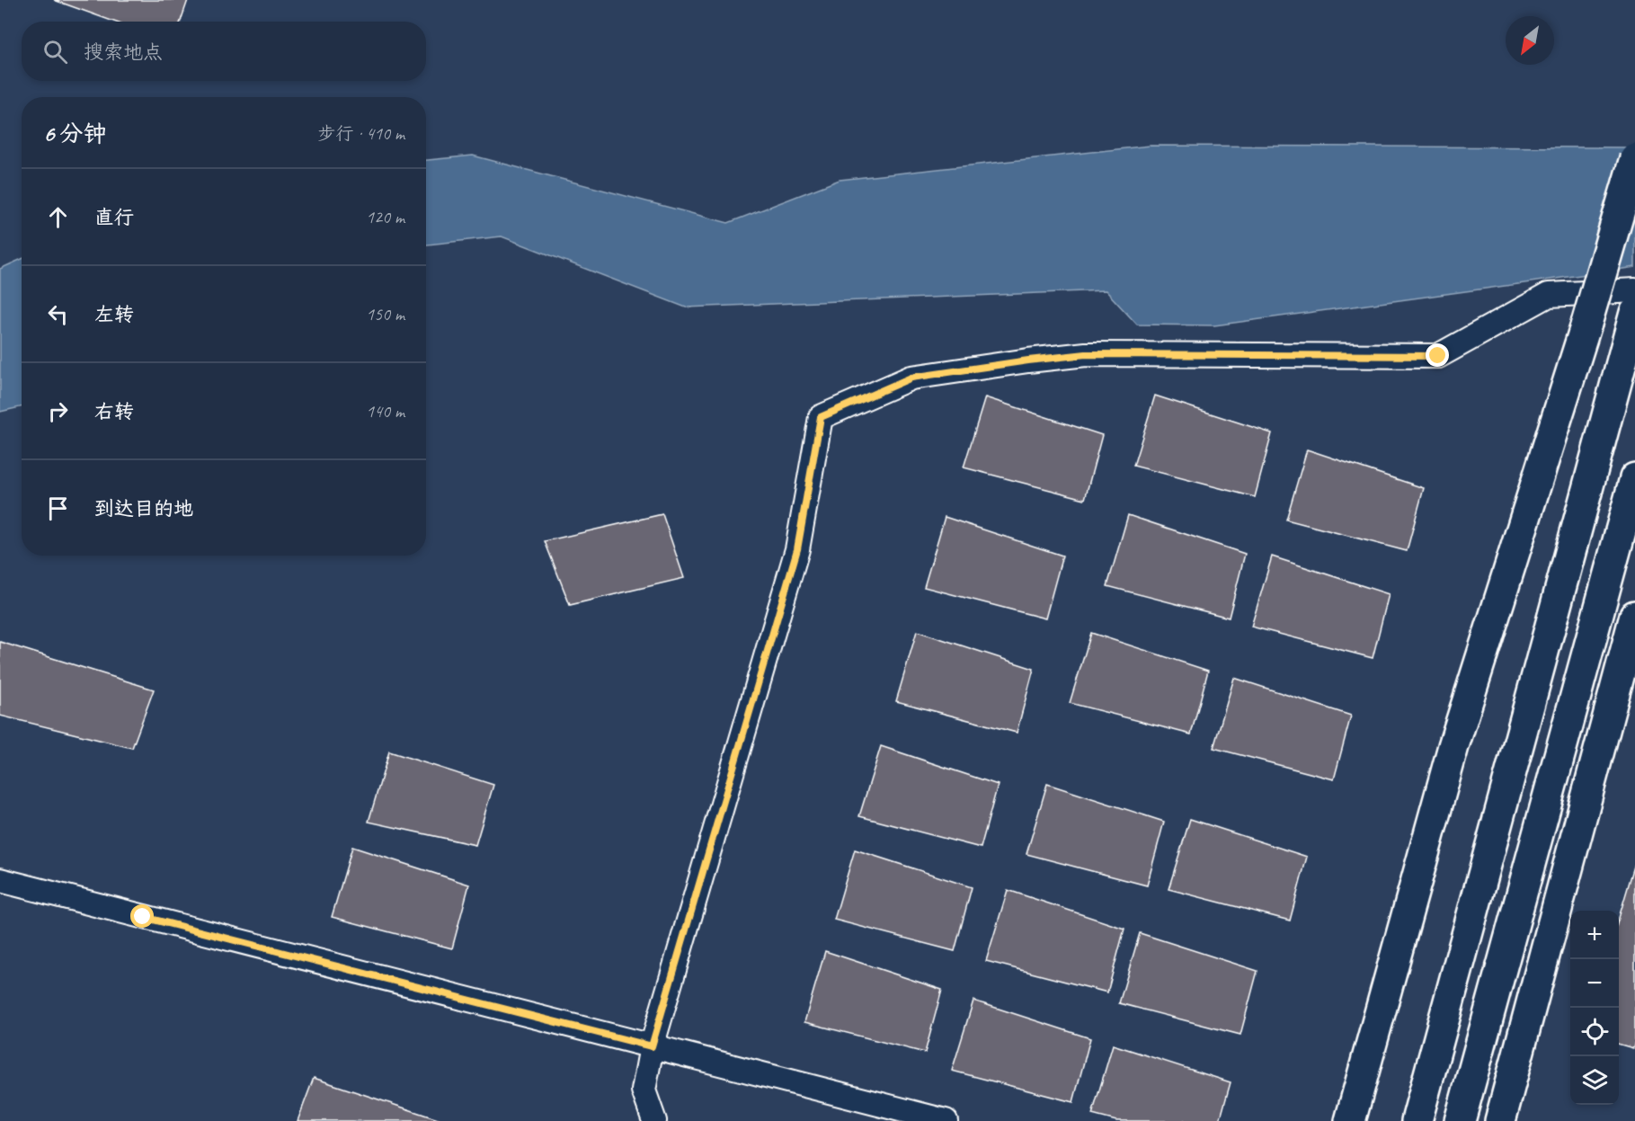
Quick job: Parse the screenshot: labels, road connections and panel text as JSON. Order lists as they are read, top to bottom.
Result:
{
  "north": "bottom left",
  "page": {
    "search": "搜索地点",
    "heading": ["6 分钟", "步行 · 410 m"],
    "list": [
      ["直行", "120 m"],
      ["左转", "150 m"],
      ["右转", "140 m"],
      "到达目的地"
    ],
    "map_buttons": ["+", "−"]
  }
}
